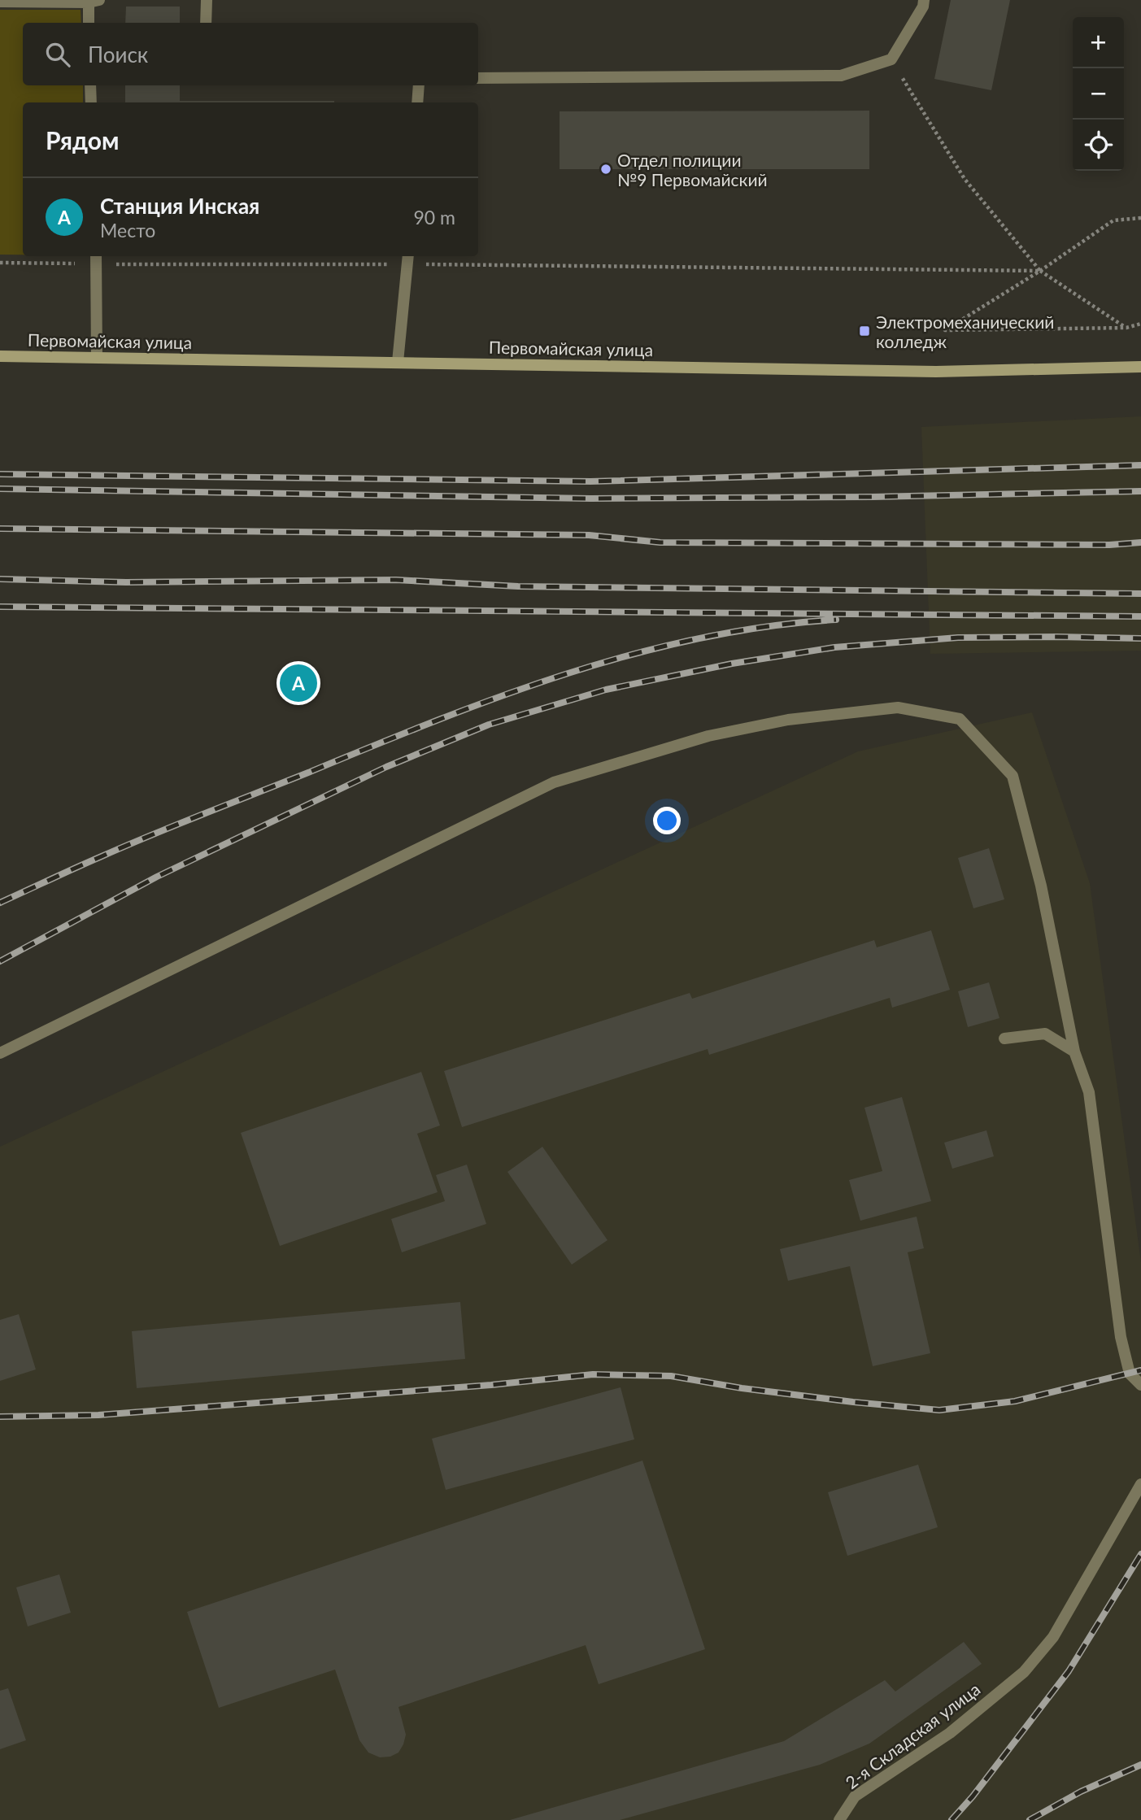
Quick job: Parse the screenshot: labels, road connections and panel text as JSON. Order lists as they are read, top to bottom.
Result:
{
  "streets": {
    "main road": ["Первомайская улица"],
    "lane": ["2-я Складская улица"]
  },
  "places": {
    "other": ["Отдел полиции №9 Первомайский"],
    "transit": ["Электромеханический колледж"]
  },
  "page": {
    "map_buttons": ["+", "−"],
    "search": "Поиск",
    "heading": "Рядом",
    "list": [
      {
        "mark": "A",
        "name": "Станция Инская",
        "note": "Место",
        "value": "90 m"
      }
    ],
    "pins": "A"
  }
}
